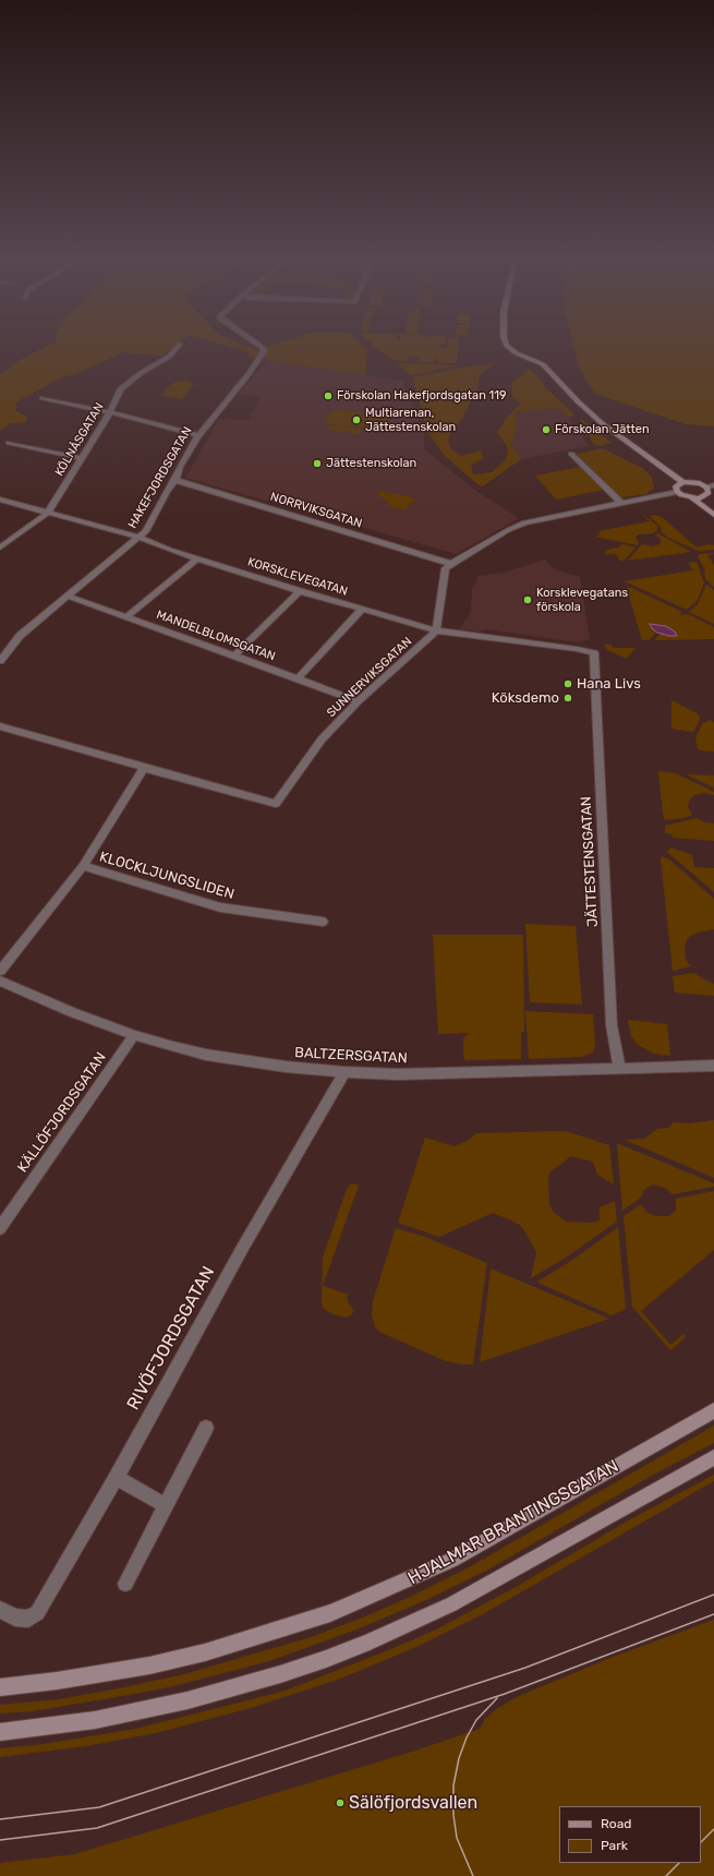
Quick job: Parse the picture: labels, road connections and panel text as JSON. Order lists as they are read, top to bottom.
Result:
{
  "streets": {
    "street": [
      "KÖLNÅSGATAN",
      "HAKEFJORDSGATAN",
      "NORRVIKSGATAN",
      "KORSKLEVEGATAN",
      "MANDELBLOMSGATAN",
      "SUNNERVIKSGATAN",
      "JÄTTESTENSGATAN",
      "KLOCKLJUNGSLIDEN",
      "BALTZERSGATAN",
      "KÄLLÖFJORDSGATAN",
      "RIVÖFJORDSGATAN",
      "HJALMAR BRANTINGSGATAN"
    ]
  },
  "crossings": [
    ["KÖLNÅSGATAN", "KORSKLEVEGATAN"],
    ["HAKEFJORDSGATAN", "NORRVIKSGATAN"],
    ["HAKEFJORDSGATAN", "KORSKLEVEGATAN"],
    ["HAKEFJORDSGATAN", "MANDELBLOMSGATAN"],
    ["KORSKLEVEGATAN", "SUNNERVIKSGATAN"],
    ["KORSKLEVEGATAN", "JÄTTESTENSGATAN"],
    ["MANDELBLOMSGATAN", "SUNNERVIKSGATAN"],
    ["JÄTTESTENSGATAN", "BALTZERSGATAN"],
    ["BALTZERSGATAN", "KÄLLÖFJORDSGATAN"],
    ["BALTZERSGATAN", "RIVÖFJORDSGATAN"]
  ],
  "places": [
    "Förskolan Hakefjordsgatan 119",
    "Multiarenan, Jättestenskolan",
    "Förskolan Jätten",
    "Jättestenskolan",
    "Korsklevegatans förskola",
    "Hana Livs",
    "Köksdemo",
    "Sälöfjordsvallen"
  ],
  "legend": ["Road", "Park"]
}
